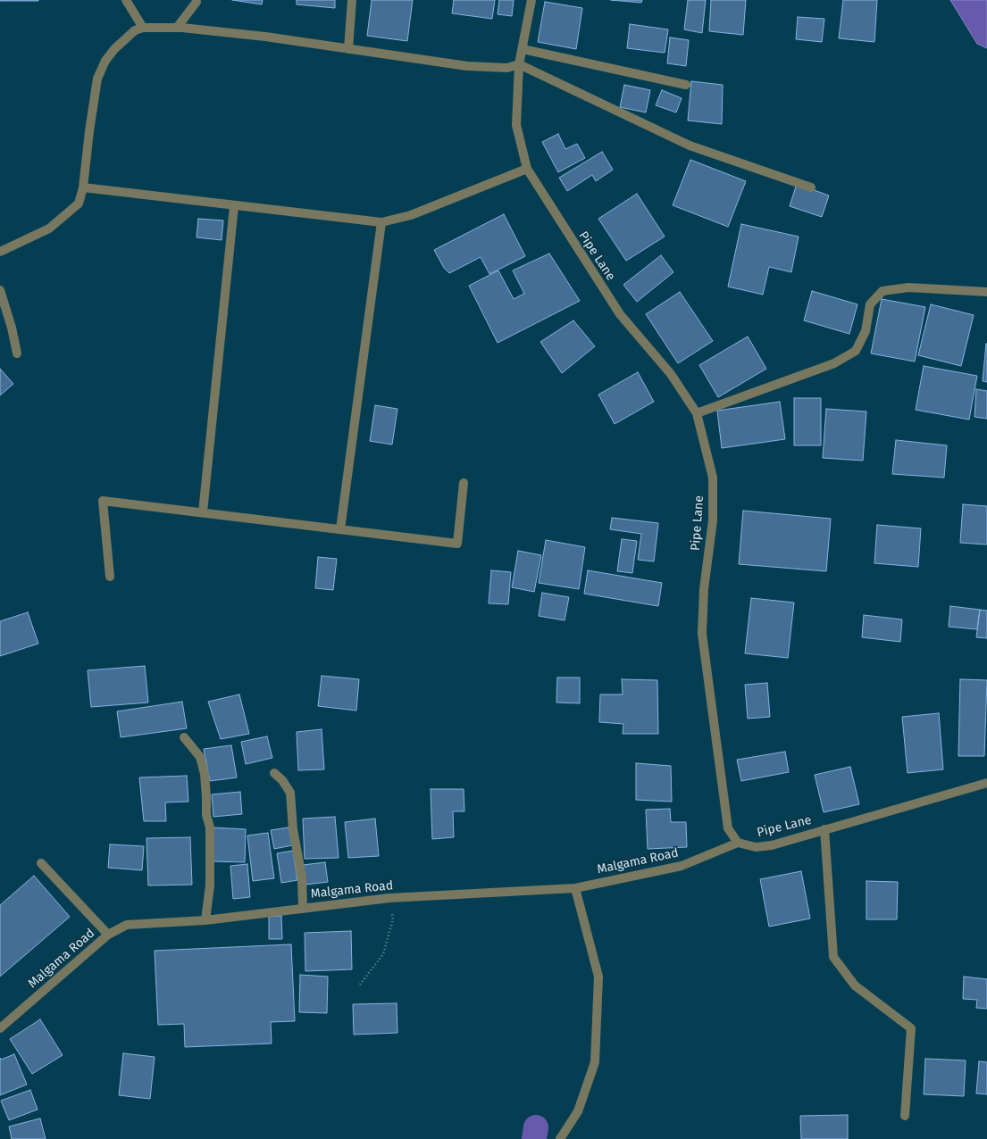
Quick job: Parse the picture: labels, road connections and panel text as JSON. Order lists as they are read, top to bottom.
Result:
{
  "streets": {
    "street": ["Pipe Lane", "Malgama Road"]
  },
  "crossings": [
    ["Pipe Lane", "Malgama Road"]
  ]
}
